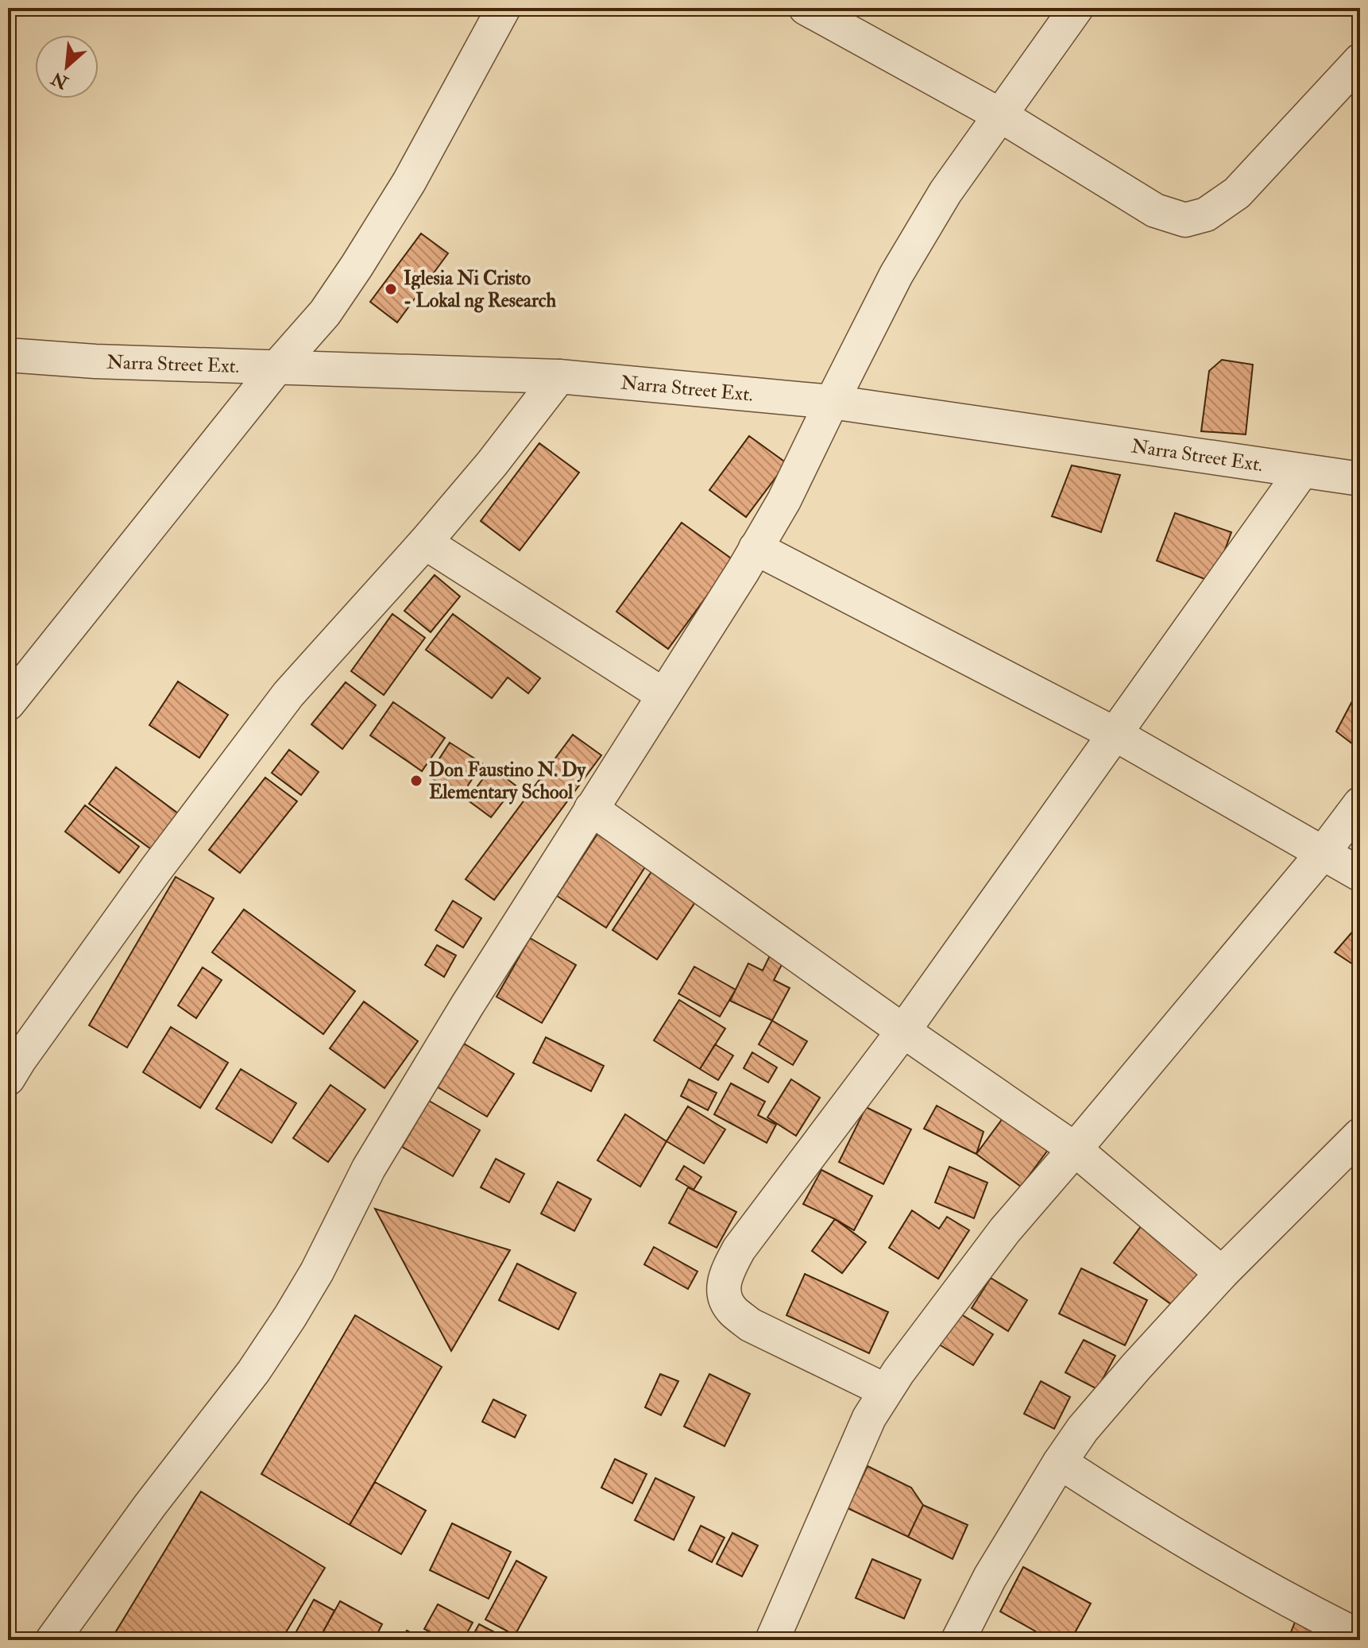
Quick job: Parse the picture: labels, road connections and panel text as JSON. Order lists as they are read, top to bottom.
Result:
{
  "streets": {
    "street": ["Narra Street Ext."]
  },
  "places": ["Iglesia Ni Cristo - Lokal ng Research", "Don Faustino N. Dy Elementary School"],
  "north": "bottom left"
}
